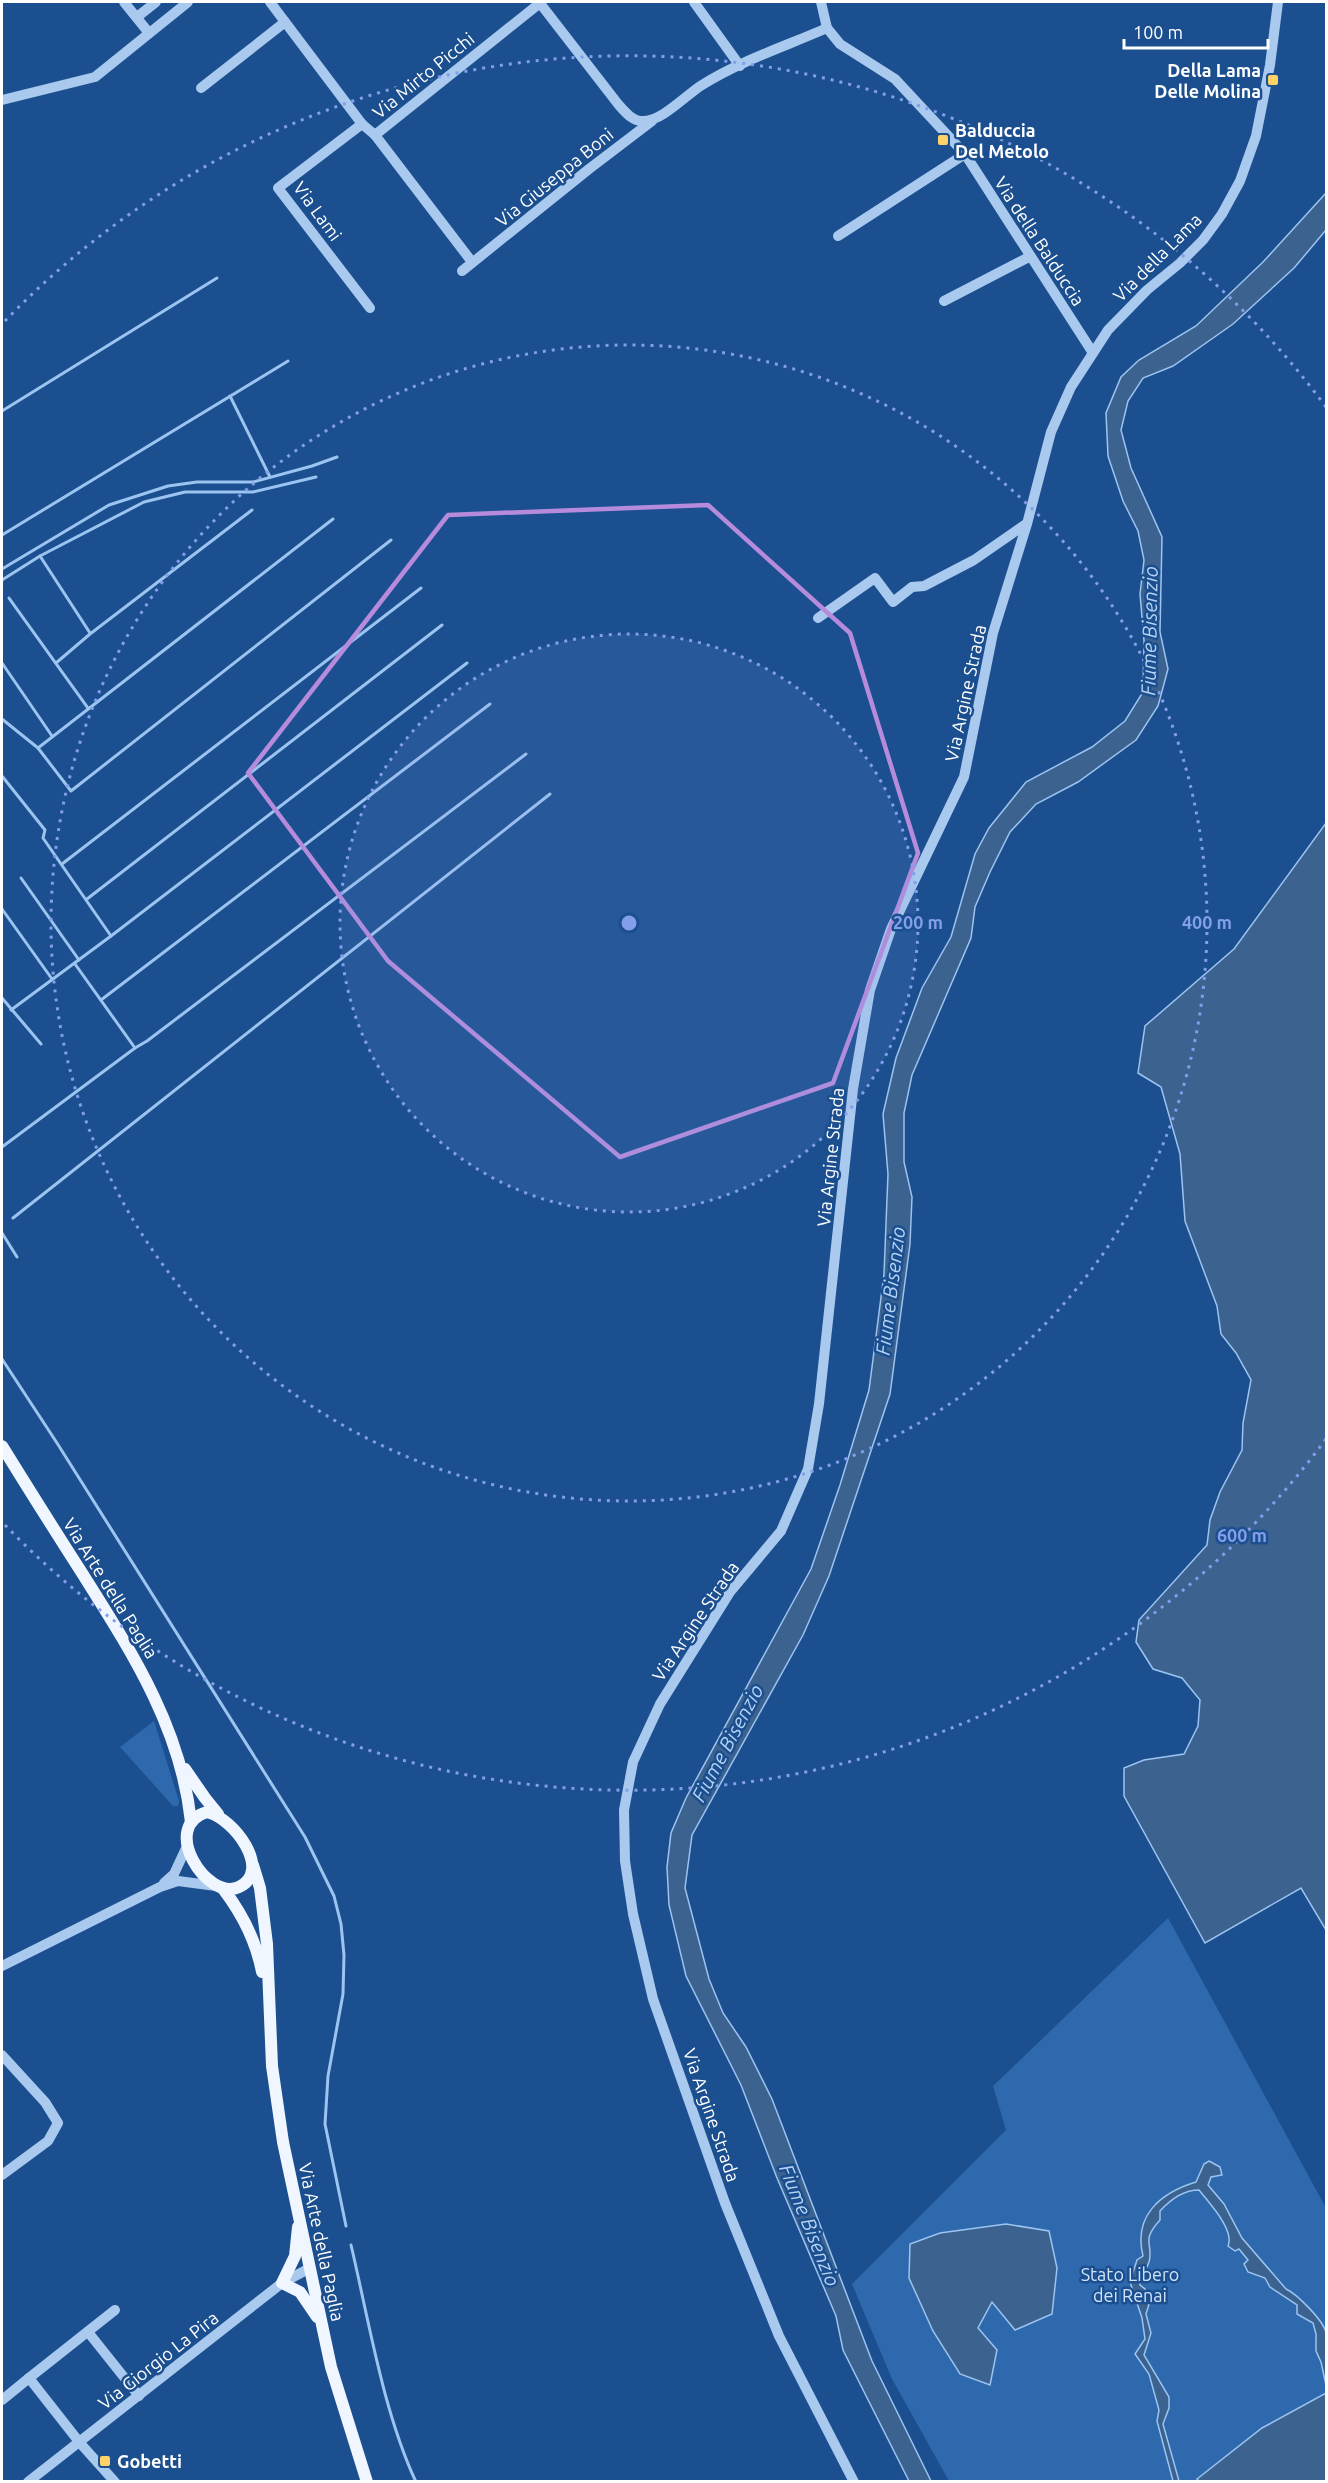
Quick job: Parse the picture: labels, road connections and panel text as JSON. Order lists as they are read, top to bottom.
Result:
{
  "streets": {
    "main road": ["Via Arte della Paglia"],
    "street": [
      "Via Mirto Picchi",
      "Via Giuseppa Boni",
      "Via Lami",
      "Via della Balduccia",
      "Via della Lama",
      "Via Argine Strada",
      "Via Giorgio La Pira"
    ]
  },
  "crossings": [
    ["Via Mirto Picchi", "Via Lami"],
    ["Via Giuseppa Boni", "Via della Balduccia"],
    ["Via della Balduccia", "Via della Lama"],
    ["Via della Lama", "Via Argine Strada"],
    ["Via Arte della Paglia", "Via Giorgio La Pira"]
  ],
  "water": ["Fiume Bisenzio"],
  "parks": ["Stato Libero dei Renai"],
  "places": {
    "transit": ["Della Lama Delle Molina", "Balduccia Del Metolo", "Gobetti"]
  },
  "scale_bar": "100 m",
  "rings": ["200 m", "400 m", "600 m"]
}
